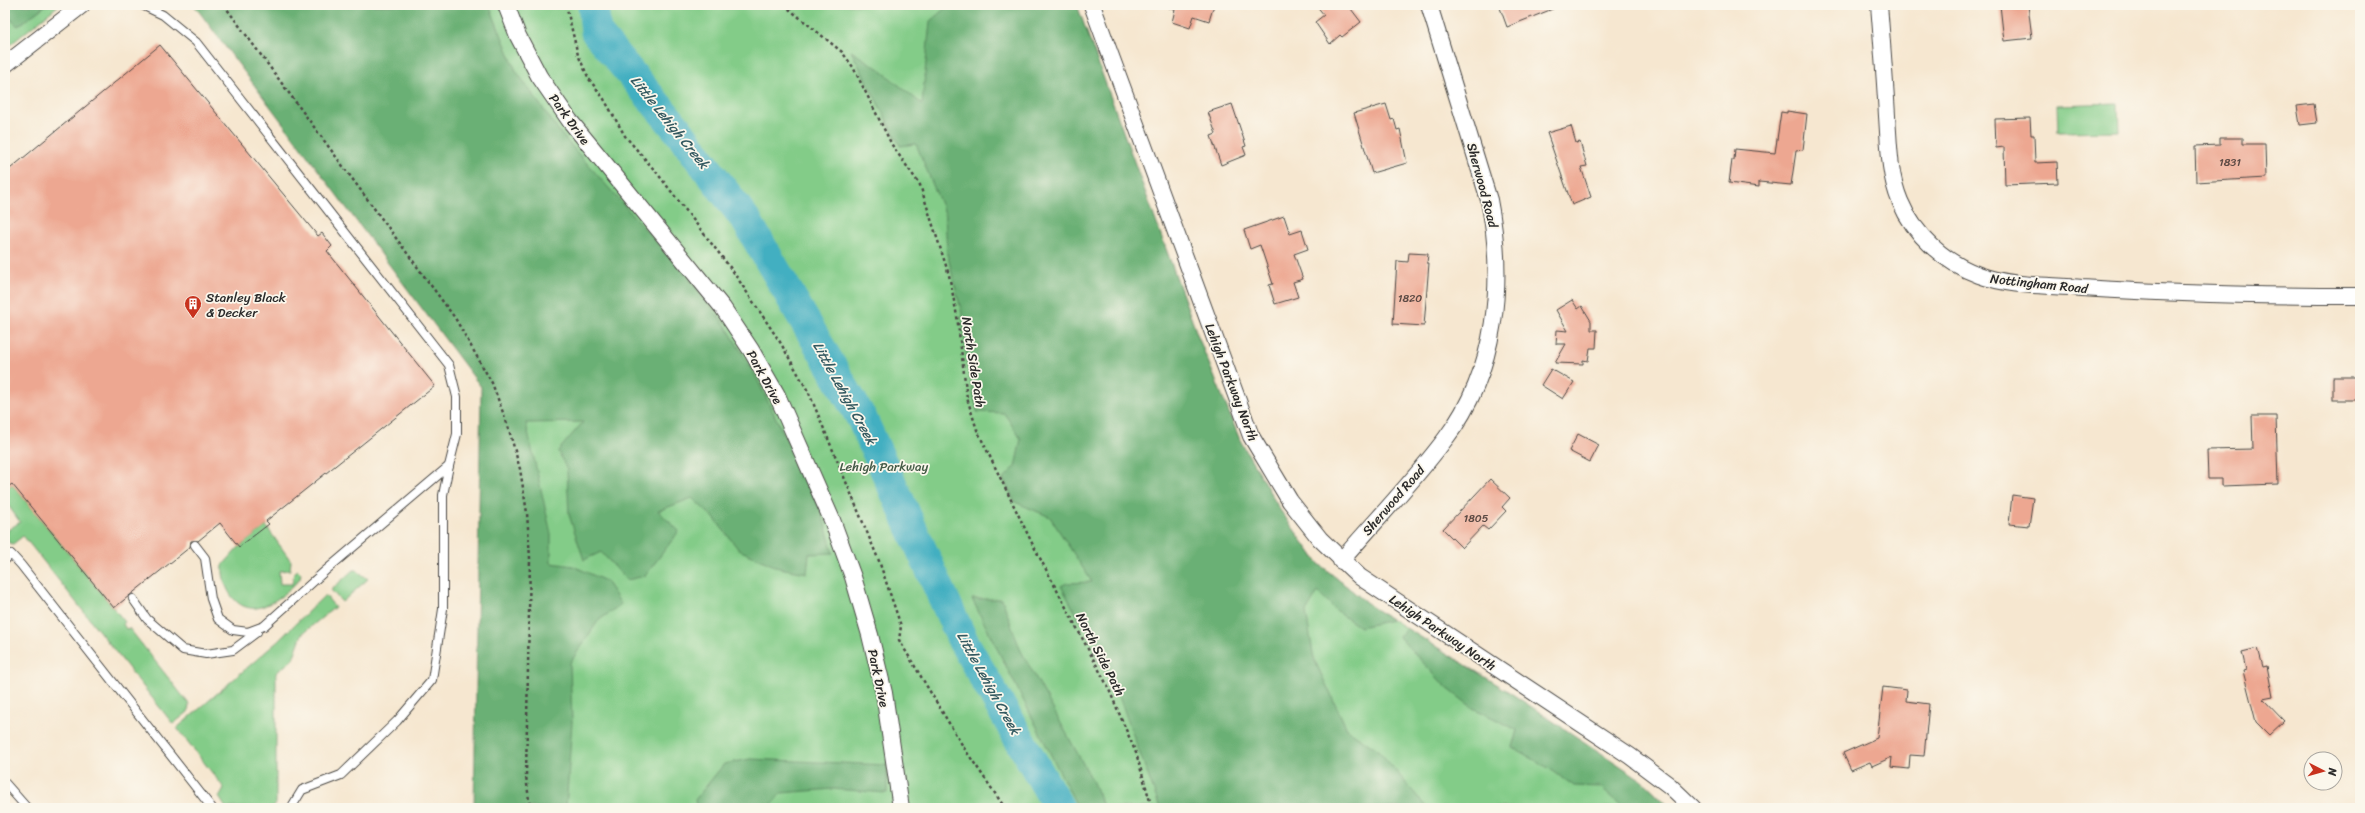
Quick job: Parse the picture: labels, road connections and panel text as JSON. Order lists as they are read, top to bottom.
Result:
{
  "streets": {
    "street": [
      "Park Drive",
      "Sherwood Road",
      "Nottingham Road",
      "Lehigh Parkway North"
    ],
    "path": ["North Side Path"]
  },
  "crossings": [
    ["Sherwood Road", "Lehigh Parkway North"]
  ],
  "water": ["Little Lehigh Creek"],
  "parks": ["Lehigh Parkway"],
  "places": {
    "building": ["Stanley Black & Decker"]
  },
  "house_numbers": ["1831", "1820", "1805"],
  "north": "right"
}
